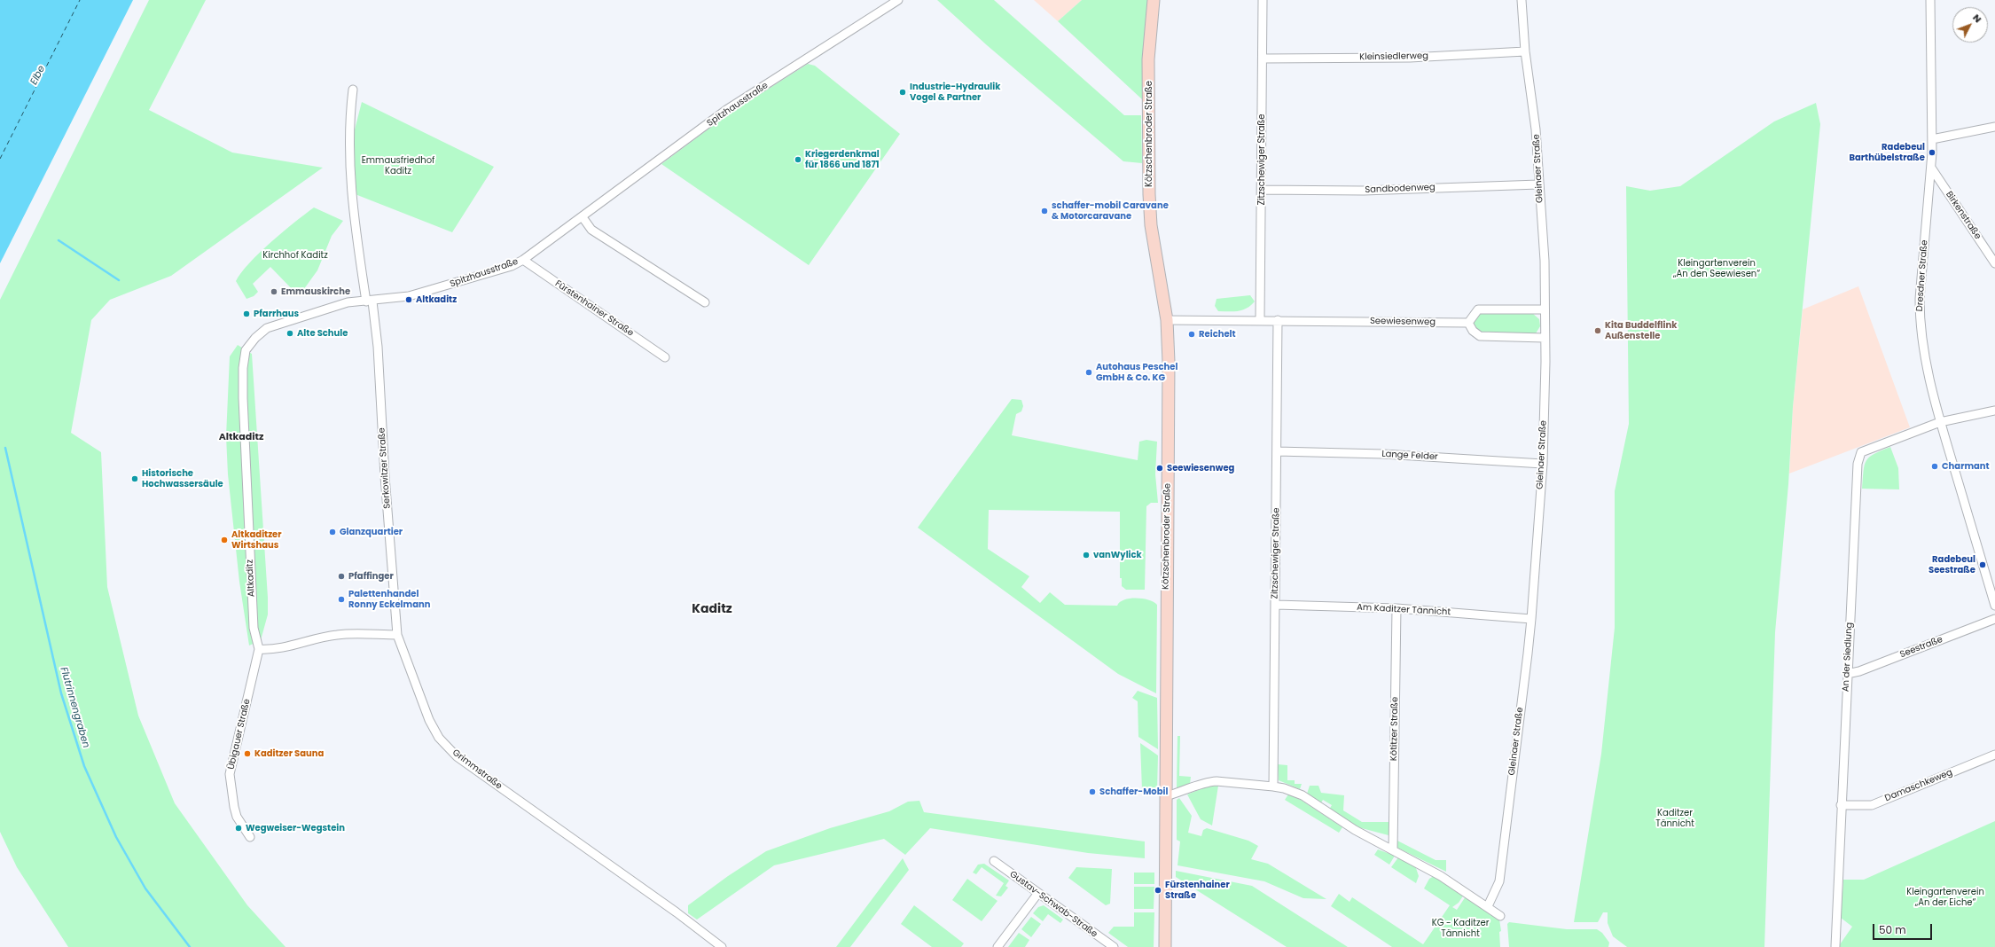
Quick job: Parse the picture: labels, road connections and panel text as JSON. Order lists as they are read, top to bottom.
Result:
{
  "streets": {
    "street": [
      "Kleinsiedlerweg",
      "Spitzhausstraße",
      "Kötzschenbroder Straße",
      "Zitzschewiger Straße",
      "Gleinaer Straße",
      "Sandbodenweg",
      "Birkenstraße",
      "Dresdner Straße",
      "Fürstenhainer Straße",
      "Seewiesenweg",
      "Lange Felder",
      "Serkowitzer Straße",
      "Altkaditz",
      "Am Kaditzer Tännicht",
      "Seestraße",
      "An der Siedlung",
      "Kötitzer Straße",
      "Übigauer Straße",
      "Grimmstraße",
      "Damaschkeweg",
      "Gustav-Schwab-Straße"
    ]
  },
  "crossings": [
    ["Kleinsiedlerweg", "Zitzschewiger Straße"],
    ["Kleinsiedlerweg", "Gleinaer Straße"],
    ["Spitzhausstraße", "Fürstenhainer Straße"],
    ["Spitzhausstraße", "Serkowitzer Straße"],
    ["Spitzhausstraße", "Altkaditz"],
    ["Kötzschenbroder Straße", "Seewiesenweg"],
    ["Zitzschewiger Straße", "Sandbodenweg"],
    ["Zitzschewiger Straße", "Seewiesenweg"],
    ["Zitzschewiger Straße", "Lange Felder"],
    ["Zitzschewiger Straße", "Am Kaditzer Tännicht"],
    ["Gleinaer Straße", "Sandbodenweg"],
    ["Gleinaer Straße", "Lange Felder"],
    ["Gleinaer Straße", "Am Kaditzer Tännicht"],
    ["Birkenstraße", "Dresdner Straße"],
    ["Dresdner Straße", "An der Siedlung"],
    ["Serkowitzer Straße", "Altkaditz"],
    ["Serkowitzer Straße", "Grimmstraße"],
    ["Altkaditz", "Übigauer Straße"],
    ["Am Kaditzer Tännicht", "Kötitzer Straße"],
    ["Seestraße", "An der Siedlung"],
    ["An der Siedlung", "Damaschkeweg"]
  ],
  "districts": ["Altkaditz", "Kaditz"],
  "water": ["Elbe", "Flutrinnengraben"],
  "parks": [
    "Emmausfriedhof Kaditz",
    "Kirchhof Kaditz",
    "Kleingartenverein „An den Seewiesen“",
    "Kaditzer Tännicht",
    "Kleingartenverein „An der Eiche“",
    "KG - Kaditzer Tännicht"
  ],
  "places": [
    "Industrie-Hydraulik Vogel & Partner",
    "Radebeul Barthübelstraße",
    "Kriegerdenkmal für 1866 und 1871",
    "schaffer-mobil Caravane & Motorcaravane",
    "Emmauskirche",
    "Altkaditz",
    "Pfarrhaus",
    "Kita Buddelflink Außenstelle",
    "Alte Schule",
    "Reichelt",
    "Autohaus Peschel GmbH & Co. KG",
    "Charmant",
    "Seewiesenweg",
    "Historische Hochwassersäule",
    "Glanzquartier",
    "Altkaditzer Wirtshaus",
    "vanWylick",
    "Radebeul Seestraße",
    "Pfaffinger",
    "Palettenhandel Ronny Eckelmann",
    "Kaditzer Sauna",
    "Schaffer-Mobil",
    "Wegweiser-Wegstein",
    "Fürstenhainer Straße"
  ],
  "scale_bar": "50 m",
  "north": "top right"
}
